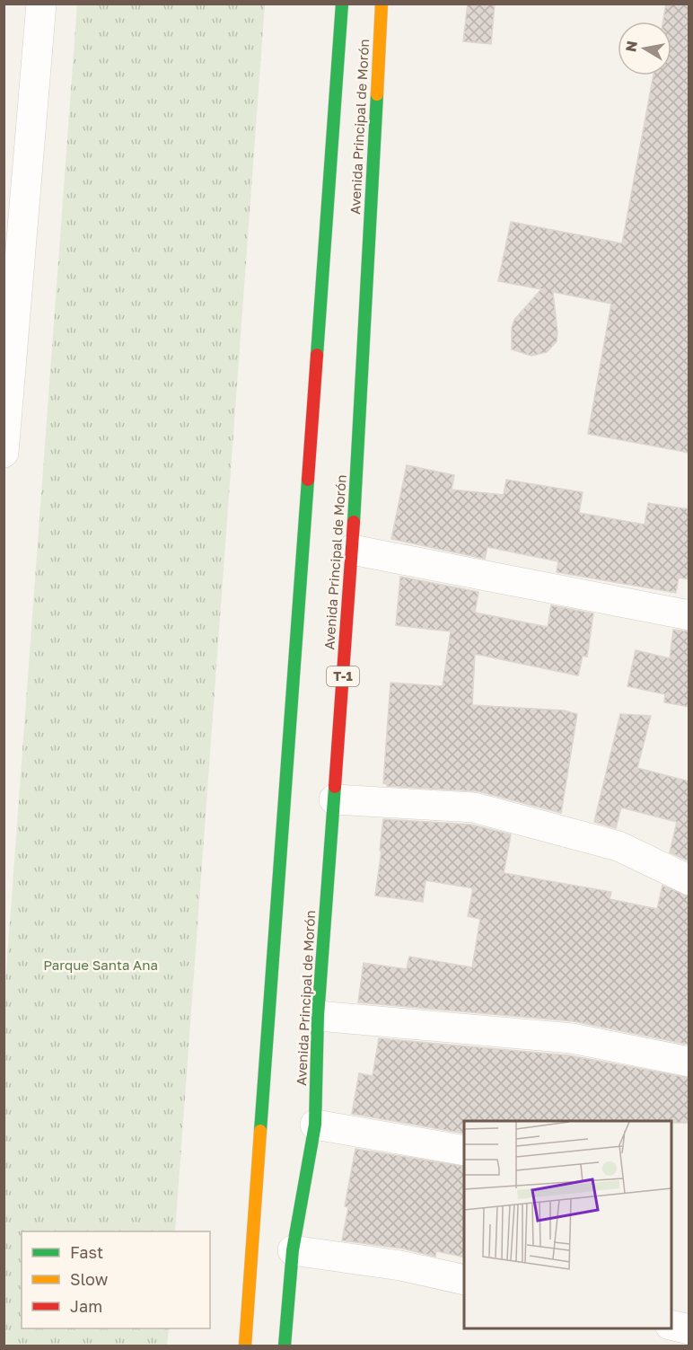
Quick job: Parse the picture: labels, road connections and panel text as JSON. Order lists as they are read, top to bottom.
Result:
{
  "streets": {
    "main road": ["Avenida Principal de Morón", "T-1"]
  },
  "parks": ["Parque Santa Ana"],
  "legend": ["Fast", "Slow", "Jam"],
  "north": "left"
}
